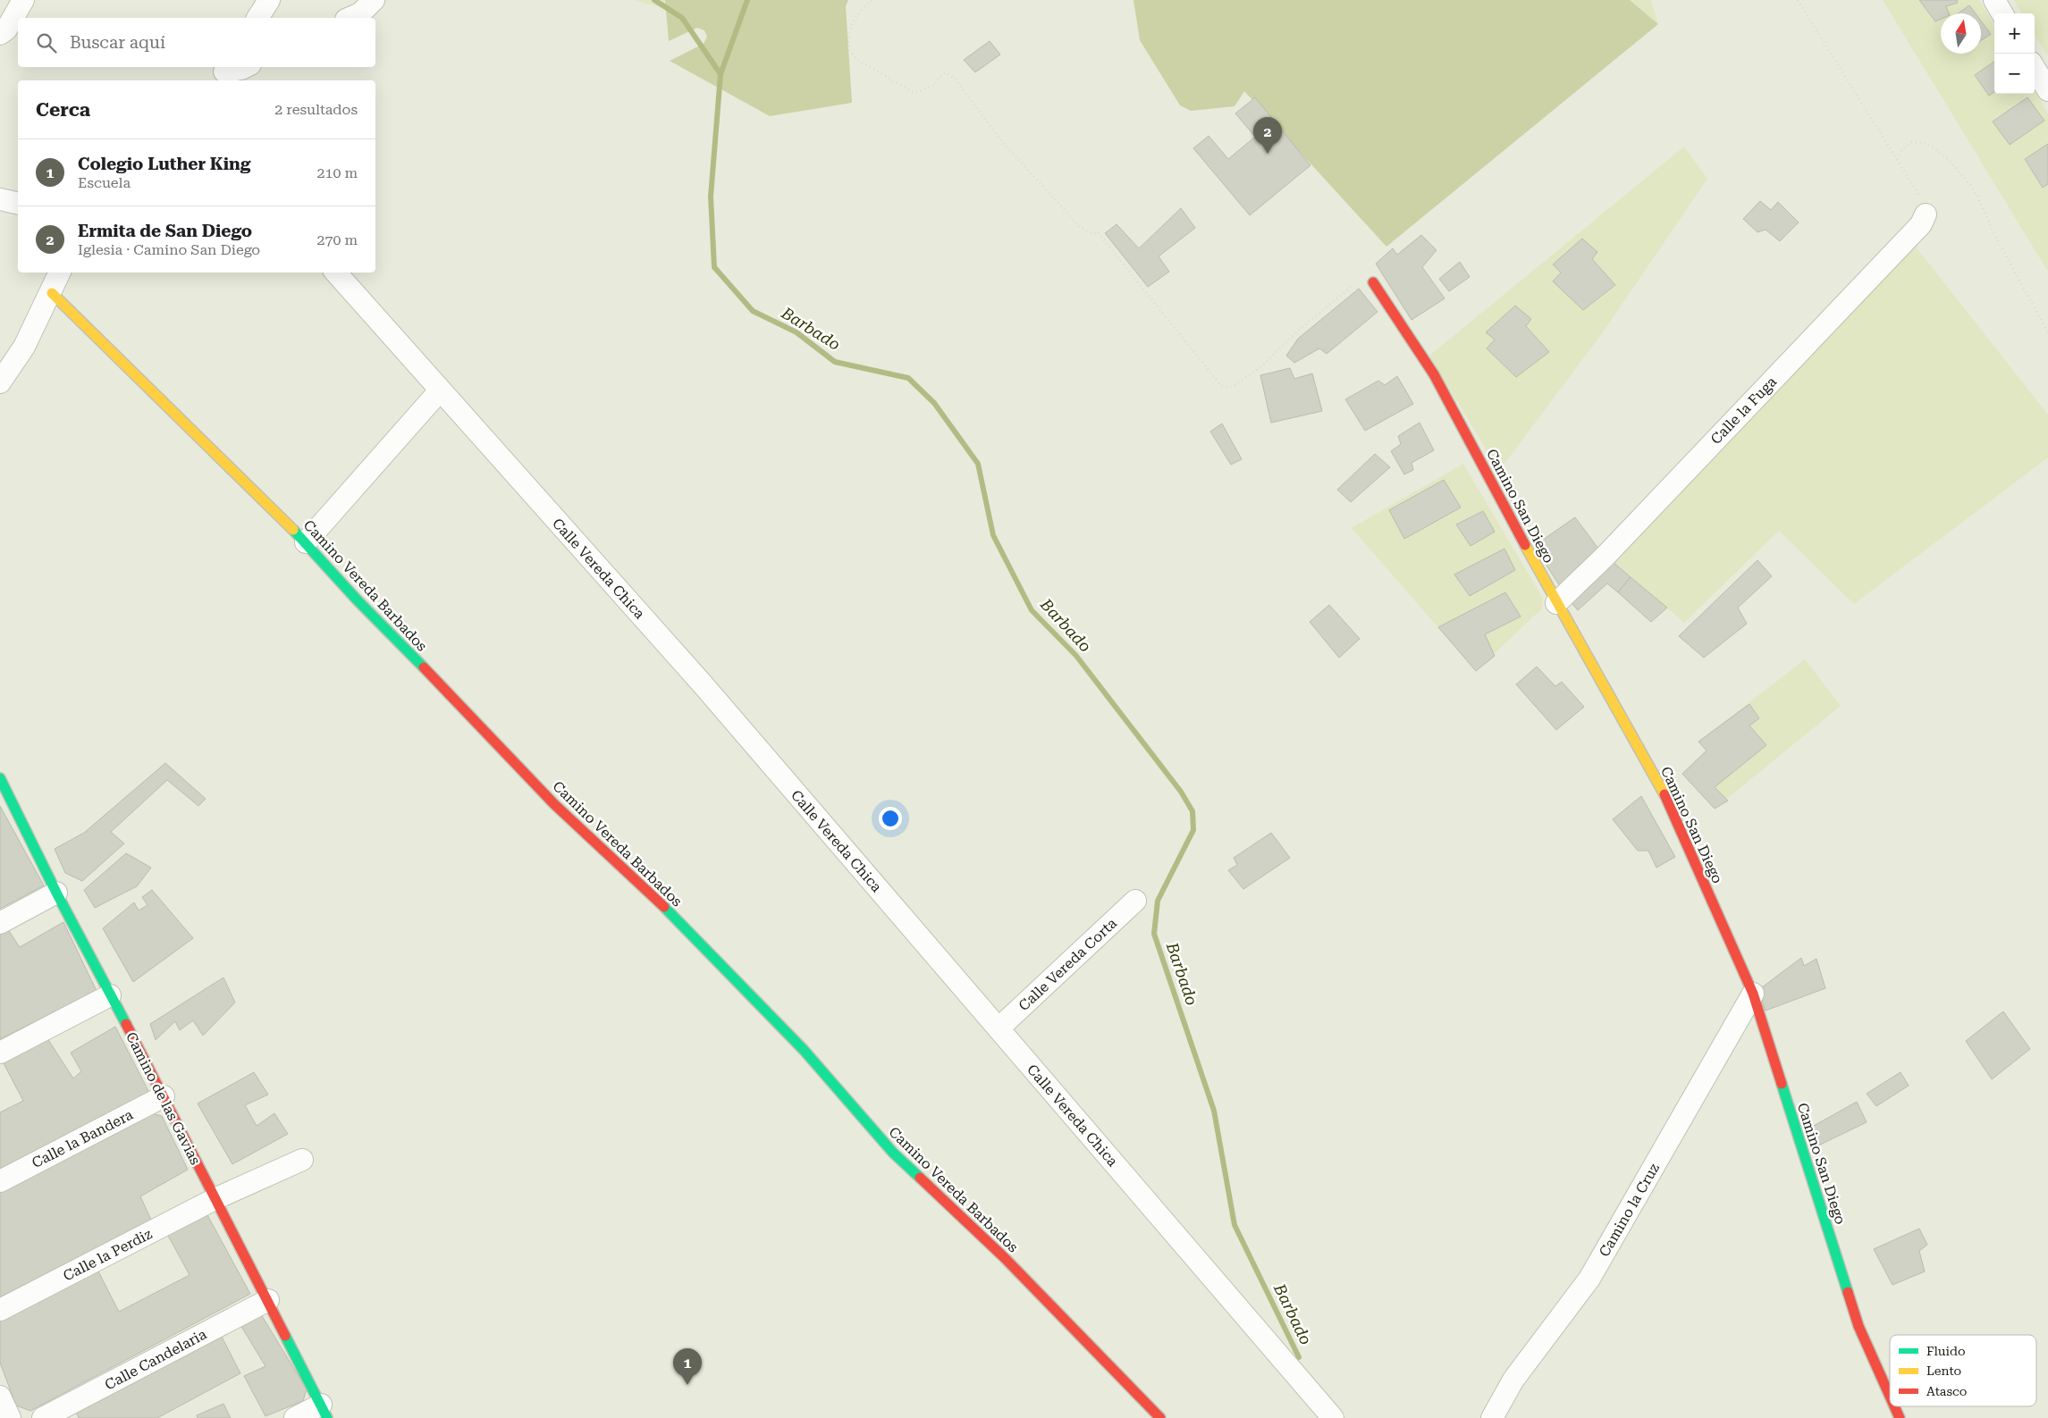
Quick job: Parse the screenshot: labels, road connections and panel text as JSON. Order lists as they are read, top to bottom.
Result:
{
  "streets": {
    "street": [
      "Calle la Fuga",
      "Camino San Diego",
      "Calle Vereda Chica",
      "Camino Vereda Barbados",
      "Calle Vereda Corta",
      "Camino de las Gavias",
      "Calle la Bandera",
      "Camino la Cruz",
      "Calle la Perdiz",
      "Calle Candelaria"
    ]
  },
  "crossings": [
    ["Calle la Fuga", "Camino San Diego"],
    ["Camino San Diego", "Camino la Cruz"],
    ["Calle Vereda Chica", "Calle Vereda Corta"],
    ["Camino de las Gavias", "Calle la Bandera"],
    ["Camino de las Gavias", "Calle la Perdiz"],
    ["Camino de las Gavias", "Calle Candelaria"]
  ],
  "water": ["Barbado"],
  "legend": ["Fluido", "Lento", "Atasco"],
  "north": "top",
  "page": {
    "map_buttons": ["+", "−"],
    "search": "Buscar aquí",
    "heading": ["Cerca", "2 resultados"],
    "pins": ["2", "1"],
    "list": [
      {
        "mark": "1",
        "name": "Colegio Luther King",
        "note": "Escuela",
        "value": "210 m"
      },
      {
        "mark": "2",
        "name": "Ermita de San Diego",
        "note": "Iglesia · Camino San Diego",
        "value": "270 m"
      }
    ]
  }
}
